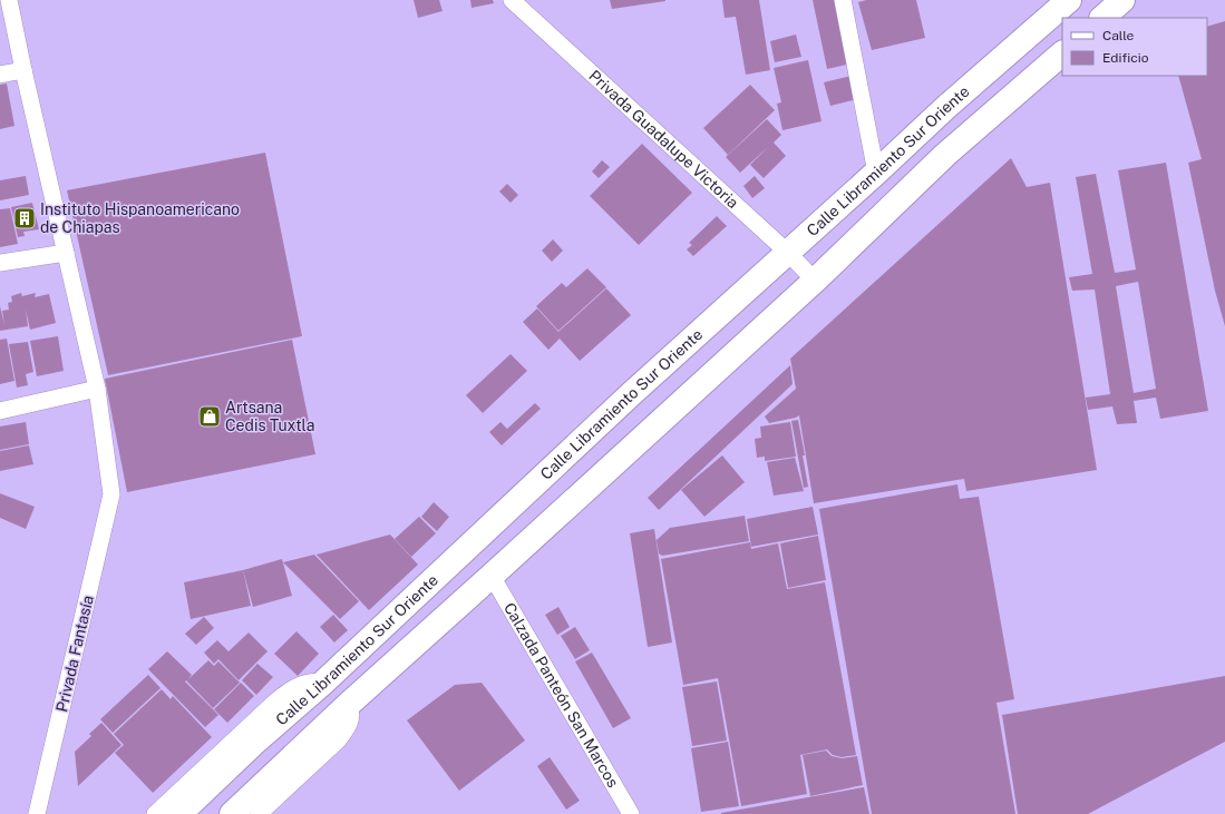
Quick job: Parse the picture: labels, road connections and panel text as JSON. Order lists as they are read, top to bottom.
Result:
{
  "streets": {
    "main road": ["Calle Libramiento Sur Oriente"],
    "street": ["Privada Guadalupe Victoria", "Privada Fantasía", "Calzada Panteón San Marcos"]
  },
  "crossings": [
    ["Privada Guadalupe Victoria", "Calle Libramiento Sur Oriente"]
  ],
  "places": {
    "building": ["Instituto Hispanoamericano de Chiapas"],
    "shop": ["Artsana Cedis Tuxtla"]
  },
  "legend": ["Calle", "Edificio"]
}
